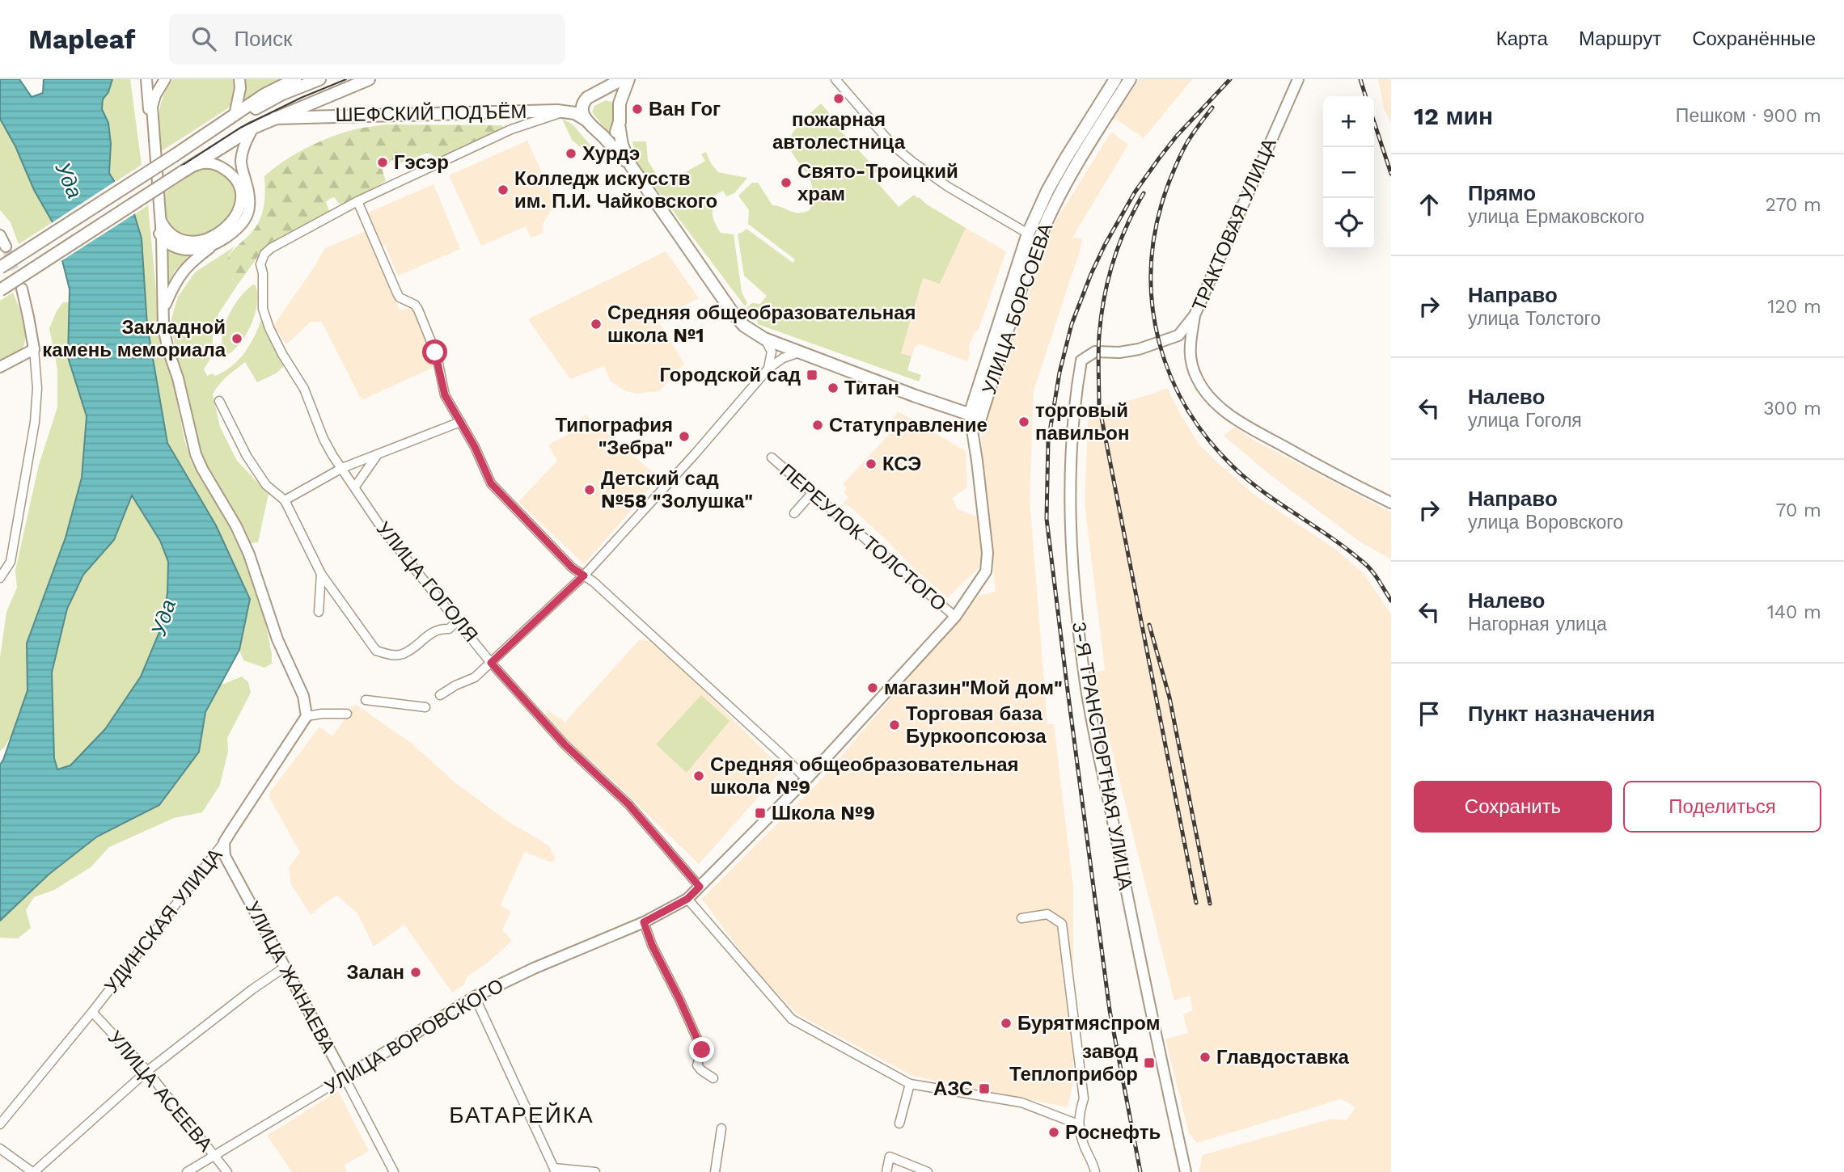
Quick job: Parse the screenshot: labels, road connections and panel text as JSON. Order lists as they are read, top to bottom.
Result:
{
  "streets": {
    "main road": ["ШЕФСКИЙ ПОДЪЁМ", "УЛИЦА БОРСОЕВА"],
    "street": [
      "ТРАКТОВАЯ УЛИЦА",
      "ПЕРЕУЛОК ТОЛСТОГО",
      "УЛИЦА ГОГОЛЯ",
      "3-Я ТРАНСПОРТНАЯ УЛИЦА",
      "УДИНСКАЯ УЛИЦА",
      "УЛИЦА ЖАНАЕВА",
      "УЛИЦА ВОРОВСКОГО",
      "УЛИЦА АСЕЕВА"
    ]
  },
  "crossings": [
    ["ТРАКТОВАЯ УЛИЦА", "3-Я ТРАНСПОРТНАЯ УЛИЦА"],
    ["УЛИЦА БОРСОЕВА", "УЛИЦА ВОРОВСКОГО"],
    ["ПЕРЕУЛОК ТОЛСТОГО", "УЛИЦА ВОРОВСКОГО"],
    ["УЛИЦА ГОГОЛЯ", "УЛИЦА ВОРОВСКОГО"],
    ["УДИНСКАЯ УЛИЦА", "УЛИЦА ЖАНАЕВА"],
    ["УДИНСКАЯ УЛИЦА", "УЛИЦА АСЕЕВА"],
    ["УЛИЦА ЖАНАЕВА", "УЛИЦА ВОРОВСКОГО"],
    ["УЛИЦА ВОРОВСКОГО", "УЛИЦА АСЕЕВА"]
  ],
  "districts": ["БАТАРЕЙКА"],
  "water": ["Уда"],
  "places": {
    "other": [
      "пожарная автолестница",
      "Ван Гог",
      "Хурдэ",
      "Гэсэр",
      "Свято-Троицкий храм",
      "Колледж искусств им. П.И. Чайковского",
      "Средняя общеобразовательная школа №1",
      "Закладной камень мемориала",
      "Титан",
      "торговый павильон",
      "Статуправление",
      "Типография \"Зебра\"",
      "КСЭ",
      "Детский сад №58 \"Золушка\"",
      "магазин\"Мой дом\"",
      "Торговая база Буркоопсоюза",
      "Средняя общеобразовательная школа №9",
      "Залан",
      "Бурятмяспром",
      "Главдоставка",
      "Роснефть"
    ],
    "transit": [
      "Городской сад",
      "Школа №9",
      "завод Теплоприбор",
      "АЗС"
    ]
  },
  "page": {
    "header": "Mapleaf",
    "search": "Поиск",
    "nav": ["Карта", "Маршрут", "Сохранённые"],
    "heading": ["12 мин", "Пешком · 900 m"],
    "map_buttons": ["+", "−"],
    "list": [
      ["Прямо", "улица Ермаковского", "270 m"],
      ["Направо", "улица Толстого", "120 m"],
      ["Налево", "улица Гоголя", "300 m"],
      ["Направо", "улица Воровского", "70 m"],
      ["Налево", "Нагорная улица", "140 m"],
      "Пункт назначения"
    ],
    "buttons": ["Сохранить", "Поделиться"]
  }
}
